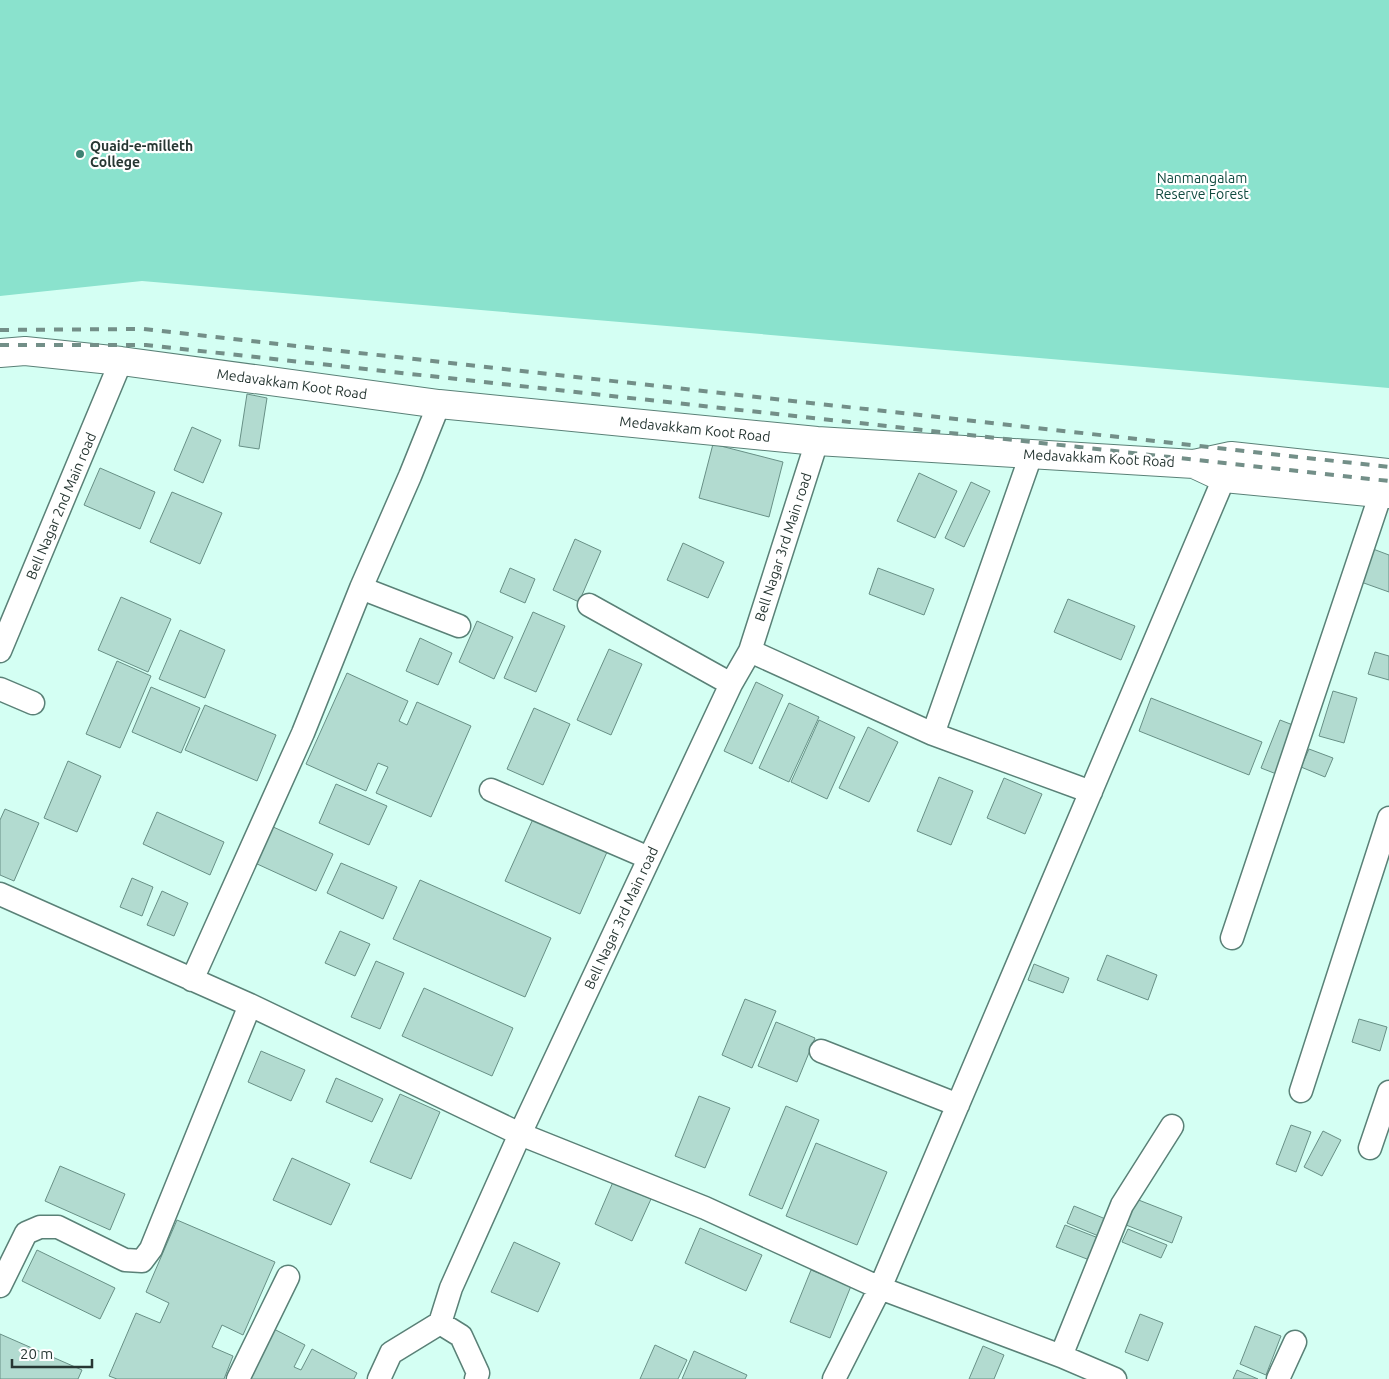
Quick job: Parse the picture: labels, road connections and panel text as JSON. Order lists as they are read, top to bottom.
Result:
{
  "streets": {
    "main road": ["Medavakkam Koot Road"],
    "street": ["Bell Nagar 2nd Main road", "Bell Nagar 3rd Main road"]
  },
  "crossings": [
    ["Medavakkam Koot Road", "Bell Nagar 2nd Main road"],
    ["Medavakkam Koot Road", "Bell Nagar 3rd Main road"]
  ],
  "parks": ["Nanmangalam Reserve Forest"],
  "places": ["Quaid-e-milleth College"],
  "scale_bar": "20 m"
}
